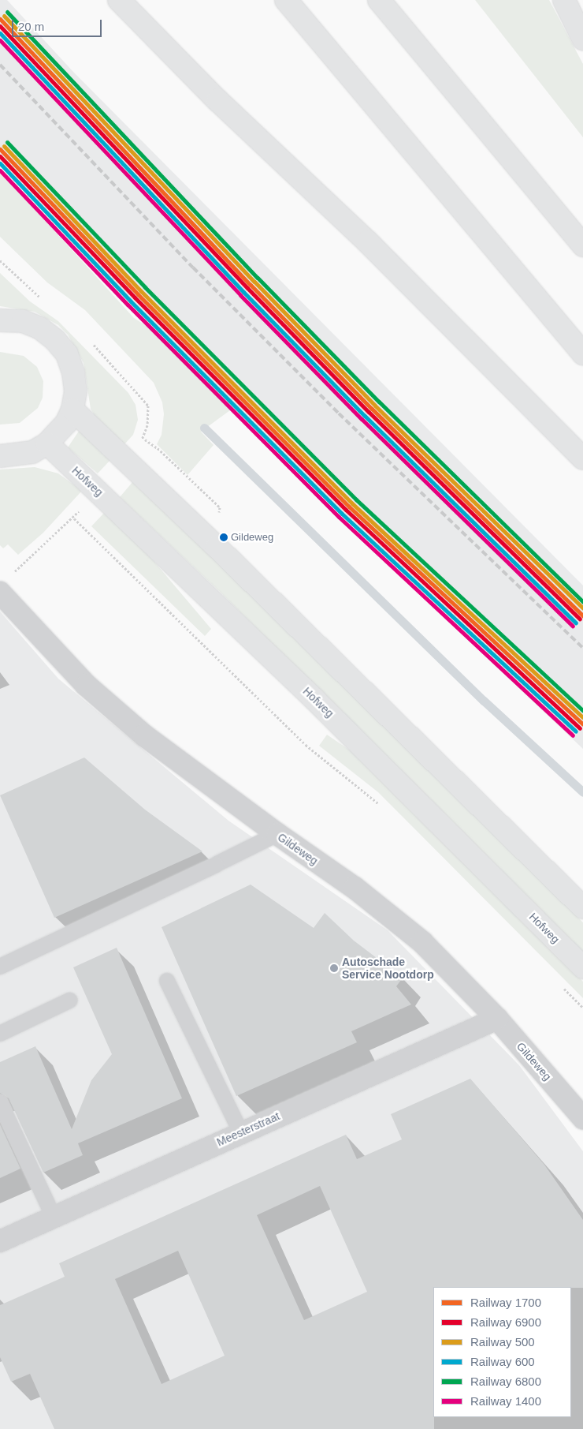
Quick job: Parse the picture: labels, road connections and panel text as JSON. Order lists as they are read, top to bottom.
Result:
{
  "streets": {
    "main road": ["Hofweg"],
    "street": ["Gildeweg", "Meesterstraat"]
  },
  "crossings": [
    ["Gildeweg", "Meesterstraat"]
  ],
  "places": ["Gildeweg", "Autoschade Service Nootdorp"],
  "lines": [
    "rail line 6800",
    "rail line 500",
    "rail line 1700",
    "rail line 6900",
    "rail line 600",
    "rail line 1400"
  ],
  "legend": [
    "Railway 1700",
    "Railway 6900",
    "Railway 500",
    "Railway 600",
    "Railway 6800",
    "Railway 1400"
  ],
  "scale_bar": "20 m"
}
